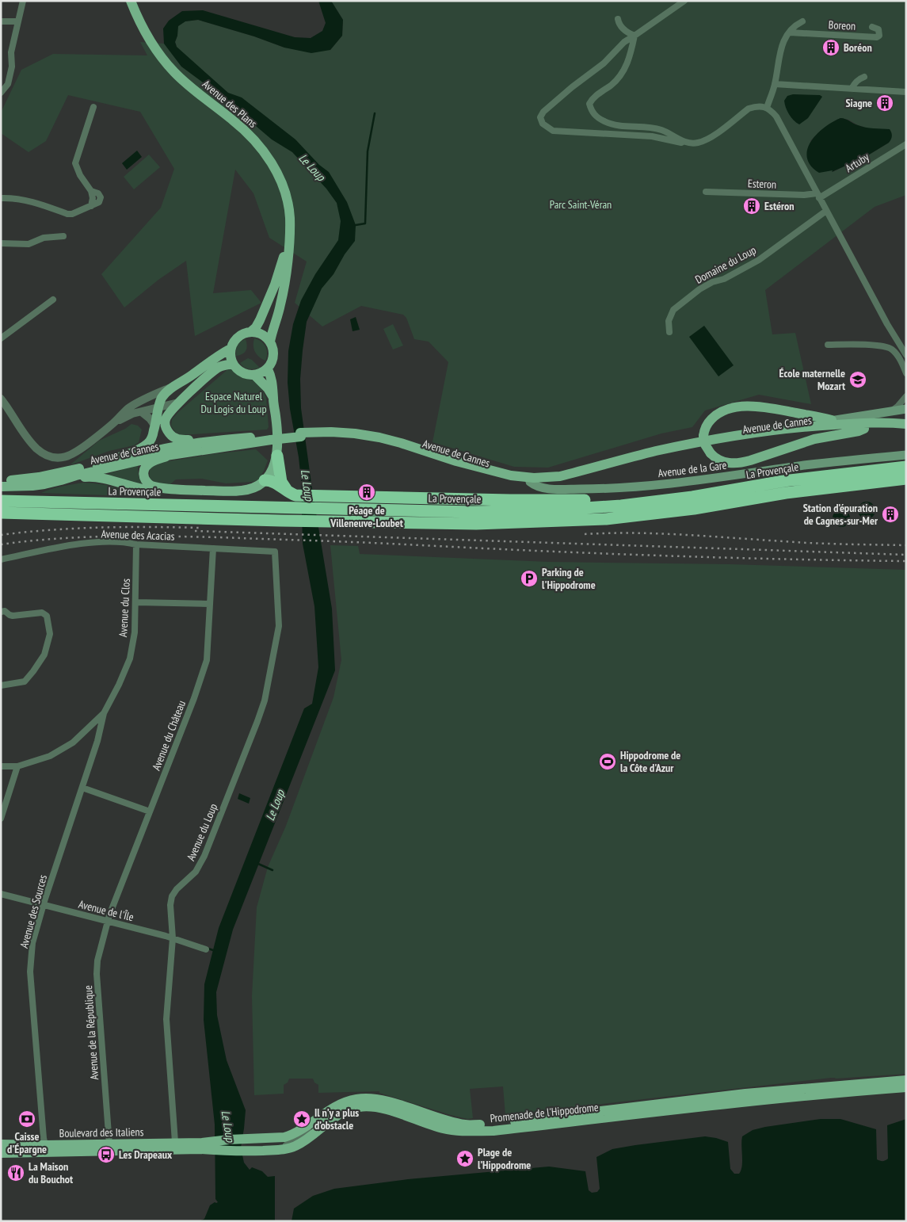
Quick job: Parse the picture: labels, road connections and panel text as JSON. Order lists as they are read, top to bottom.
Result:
{
  "streets": {
    "highway": ["La Provençale"],
    "main road": [
      "Avenue des Plans",
      "Avenue de Cannes",
      "Avenue de la Gare",
      "Promenade de l'Hippodrome",
      "Boulevard des Italiens"
    ],
    "street": [
      "Boreon",
      "Artuby",
      "Esteron",
      "Domaine du Loup",
      "Avenue des Acacias",
      "Avenue du Clos",
      "Avenue du Château",
      "Avenue du Loup",
      "Avenue de l'Île",
      "Avenue des Sources",
      "Avenue de la République"
    ]
  },
  "crossings": [
    ["Artuby", "Esteron"],
    ["Avenue de Cannes", "Avenue de la Gare"],
    ["Avenue des Acacias", "Avenue du Clos"],
    ["Avenue des Acacias", "Avenue du Château"],
    ["Avenue des Acacias", "Avenue du Loup"],
    ["Avenue du Clos", "Avenue des Sources"],
    ["Avenue du Château", "Avenue de l'Île"],
    ["Avenue du Château", "Avenue de la République"],
    ["Avenue du Loup", "Avenue de l'Île"],
    ["Avenue du Loup", "Boulevard des Italiens"],
    ["Avenue de l'Île", "Avenue des Sources"],
    ["Avenue de l'Île", "Avenue de la République"],
    ["Avenue des Sources", "Boulevard des Italiens"],
    ["Avenue de la République", "Boulevard des Italiens"],
    ["Promenade de l'Hippodrome", "Boulevard des Italiens"]
  ],
  "water": ["Le Loup"],
  "parks": ["Parc Saint-Véran", "Espace Naturel Du Logis du Loup"],
  "places": {
    "building": [
      "Boréon",
      "Siagne",
      "Estéron",
      "Péage de Villeneuve-Loubet",
      "Station d’épuration de Cagnes-sur-Mer"
    ],
    "school or university": ["École maternelle Mozart"],
    "parking": ["Parking de l'Hippodrome"],
    "sports": ["Hippodrome de la Côte d'Azur"],
    "bank": ["Caisse d'Épargne"],
    "place": ["Il n’y a plus d’obstacle", "Plage de l’Hippodrome"],
    "bus stop": ["Les Drapeaux"],
    "restaurant": ["La Maison du Bouchot"]
  }
}
